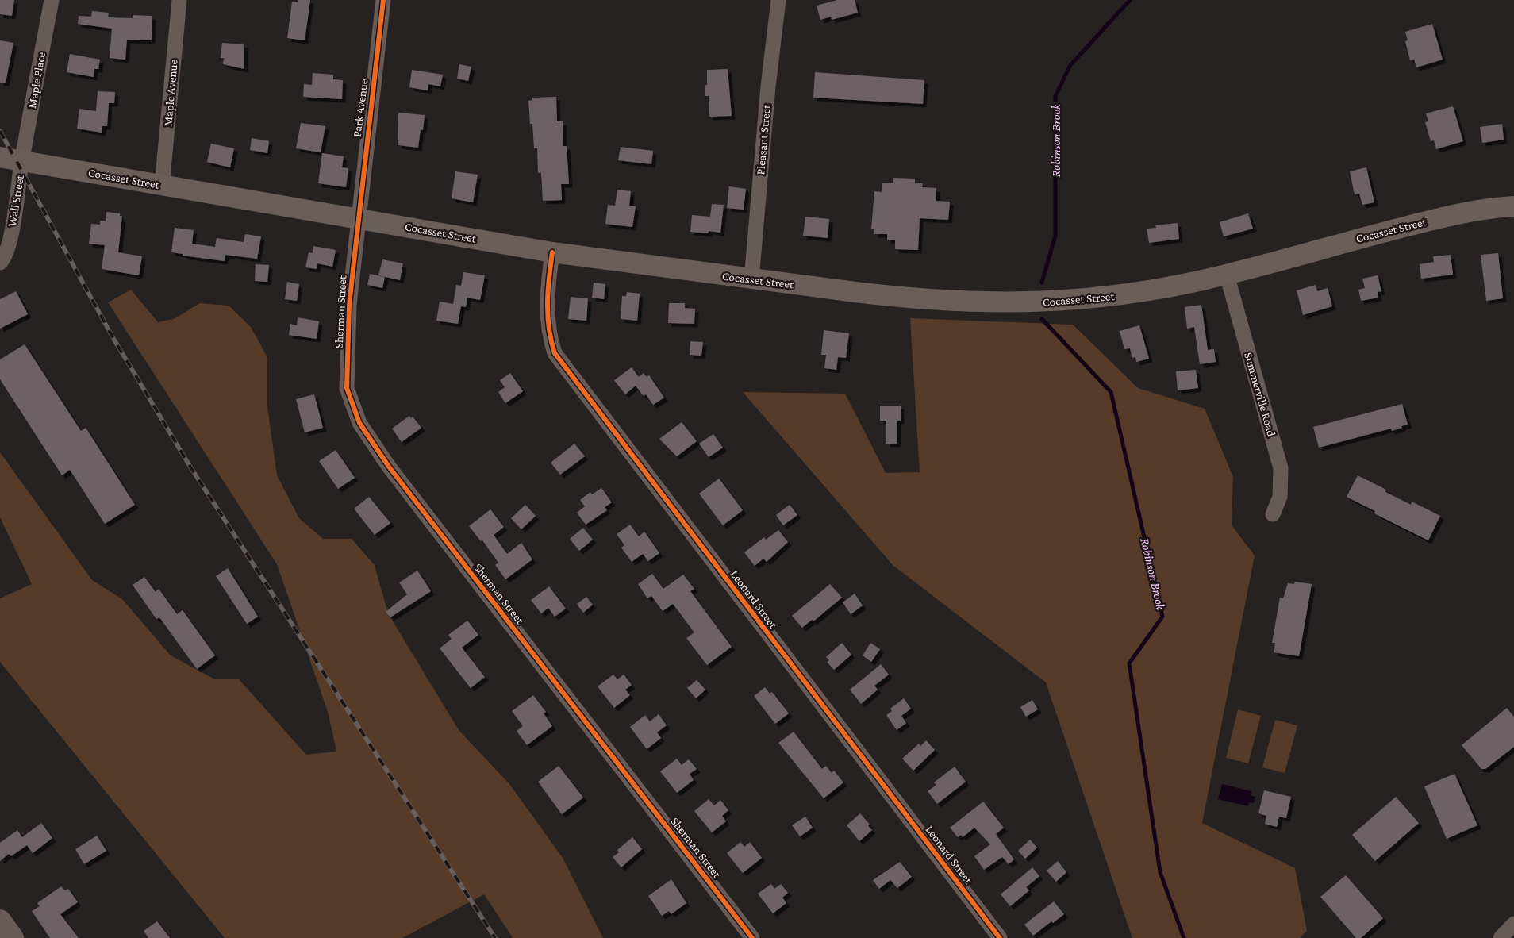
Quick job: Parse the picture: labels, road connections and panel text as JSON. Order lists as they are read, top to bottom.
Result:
{
  "streets": {
    "main road": ["Cocasset Street"],
    "street": [
      "Maple Place",
      "Maple Avenue",
      "Park Avenue",
      "Pleasant Street",
      "Wall Street",
      "Sherman Street",
      "Summerville Road",
      "Leonard Street"
    ]
  },
  "crossings": [
    ["Maple Place", "Cocasset Street"],
    ["Maple Place", "Wall Street"],
    ["Maple Avenue", "Cocasset Street"],
    ["Park Avenue", "Cocasset Street"],
    ["Park Avenue", "Sherman Street"],
    ["Pleasant Street", "Cocasset Street"],
    ["Cocasset Street", "Wall Street"],
    ["Cocasset Street", "Sherman Street"],
    ["Cocasset Street", "Summerville Road"],
    ["Cocasset Street", "Leonard Street"]
  ],
  "water": ["Robinson Brook"]
}
